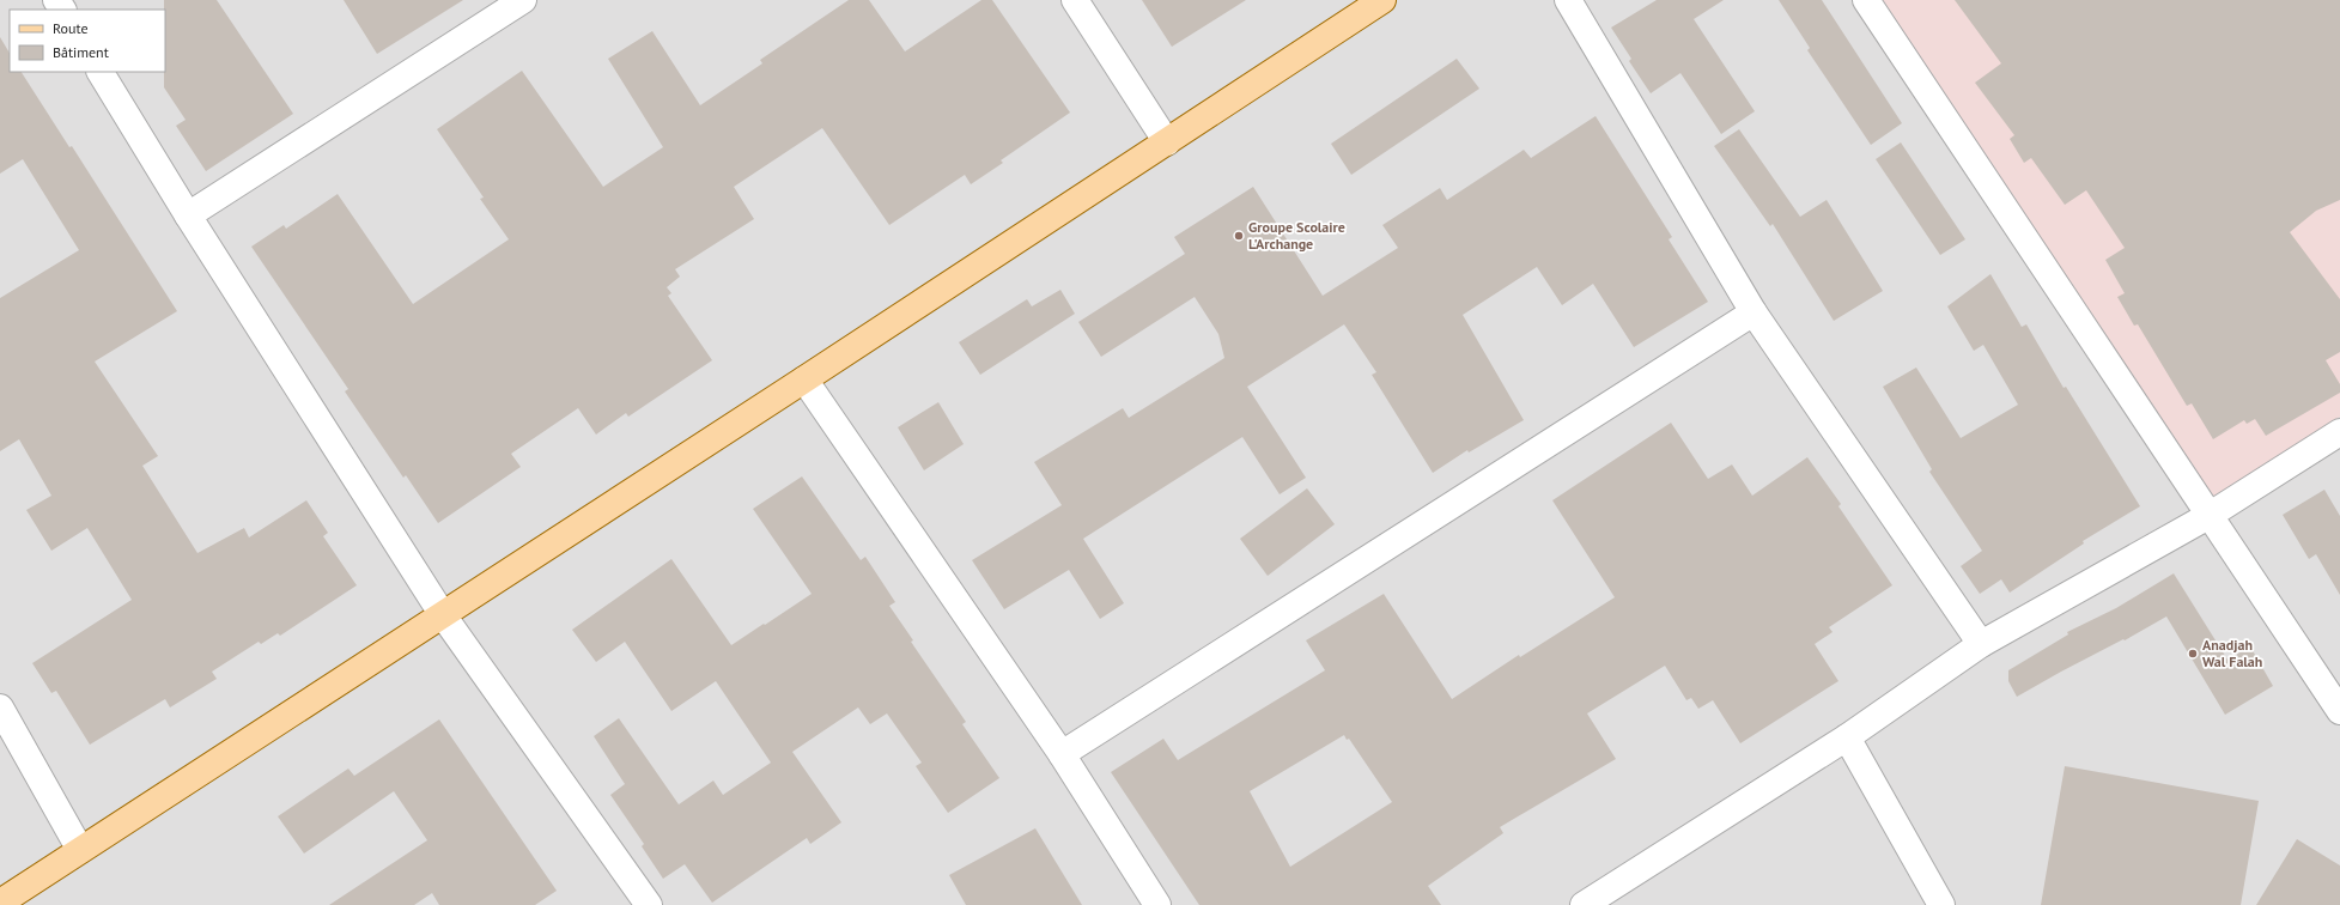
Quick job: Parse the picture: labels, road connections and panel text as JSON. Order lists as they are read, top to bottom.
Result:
{
  "places": ["Groupe Scolaire L'Archange", "Anadjah Wal Falah"],
  "legend": ["Route", "Bâtiment"]
}
